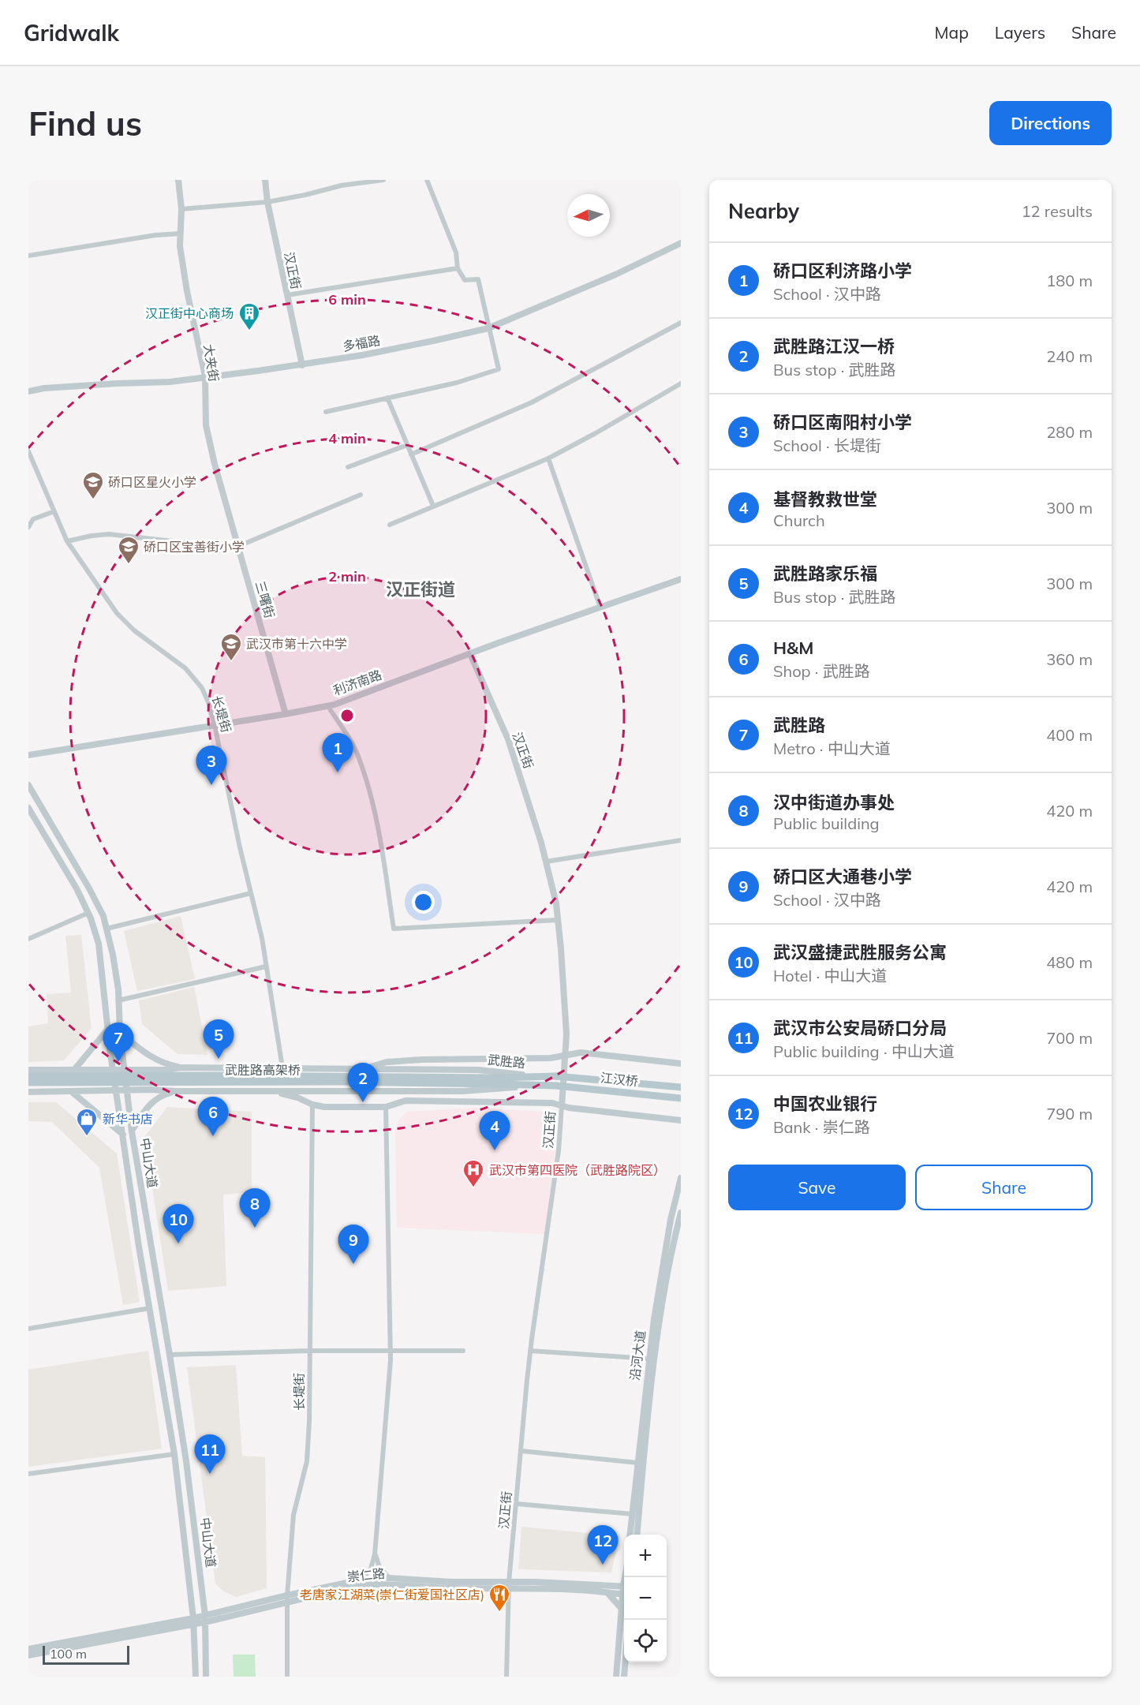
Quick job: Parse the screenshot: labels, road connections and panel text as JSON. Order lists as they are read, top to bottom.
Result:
{
  "streets": {
    "main road": [
      "多福路",
      "利济南路",
      "武胜路",
      "武胜路高架桥",
      "江汉桥",
      "中山大道",
      "沿河大道",
      "崇仁路"
    ],
    "street": [
      "汉正街",
      "大夹街",
      "三曙街",
      "长堤街"
    ]
  },
  "crossings": [
    ["汉正街", "多福路"],
    ["汉正街", "利济南路"],
    ["汉正街", "崇仁路"],
    ["多福路", "大夹街"],
    ["大夹街", "三曙街"],
    ["三曙街", "利济南路"],
    ["利济南路", "长堤街"],
    ["长堤街", "武胜路"],
    ["长堤街", "崇仁路"],
    ["武胜路", "江汉桥"],
    ["武胜路", "中山大道"],
    ["中山大道", "崇仁路"]
  ],
  "districts": ["汉正街道"],
  "places": {
    "building": ["汉正街中心商场"],
    "school or university": ["硚口区星火小学", "硚口区宝善街小学", "武汉市第十六中学"],
    "shop": ["新华书店"],
    "hospital": ["武汉市第四医院（武胜路院区）"],
    "restaurant": ["老唐家江湖菜(崇仁街爱国社区店)"]
  },
  "scale_bar": "100 m",
  "north": "left",
  "page": {
    "header": "Gridwalk",
    "nav": ["Map", "Layers", "Share"],
    "buttons": [
      "Directions",
      ["Save", "Share"]
    ],
    "title": "Find us",
    "heading": ["Nearby", "12 results"],
    "list": [
      {
        "mark": "1",
        "name": "硚口区利济路小学",
        "note": "School · 汉中路",
        "value": "180 m"
      },
      {
        "mark": "2",
        "name": "武胜路江汉一桥",
        "note": "Bus stop · 武胜路",
        "value": "240 m"
      },
      {
        "mark": "3",
        "name": "硚口区南阳村小学",
        "note": "School · 长堤街",
        "value": "280 m"
      },
      {
        "mark": "4",
        "name": "基督教救世堂",
        "note": "Church",
        "value": "300 m"
      },
      {
        "mark": "5",
        "name": "武胜路家乐福",
        "note": "Bus stop · 武胜路",
        "value": "300 m"
      },
      {
        "mark": "6",
        "name": "H&M",
        "note": "Shop · 武胜路",
        "value": "360 m"
      },
      {
        "mark": "7",
        "name": "武胜路",
        "note": "Metro · 中山大道",
        "value": "400 m"
      },
      {
        "mark": "8",
        "name": "汉中街道办事处",
        "note": "Public building",
        "value": "420 m"
      },
      {
        "mark": "9",
        "name": "硚口区大通巷小学",
        "note": "School · 汉中路",
        "value": "420 m"
      },
      {
        "mark": "10",
        "name": "武汉盛捷武胜服务公寓",
        "note": "Hotel · 中山大道",
        "value": "480 m"
      },
      {
        "mark": "11",
        "name": "武汉市公安局硚口分局",
        "note": "Public building · 中山大道",
        "value": "700 m"
      },
      {
        "mark": "12",
        "name": "中国农业银行",
        "note": "Bank · 崇仁路",
        "value": "790 m"
      }
    ],
    "pins": [
      "1",
      "3",
      "5",
      "7",
      "2",
      "6",
      "4",
      "8",
      "10",
      "9",
      "11",
      "12"
    ],
    "map_buttons": ["+", "−"],
    "scale": "100 m"
  },
  "rings": ["6 min", "4 min", "2 min"]
}
